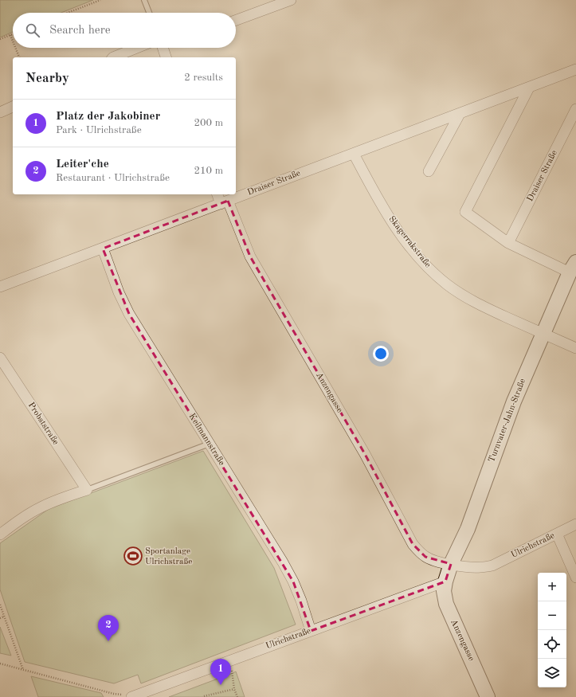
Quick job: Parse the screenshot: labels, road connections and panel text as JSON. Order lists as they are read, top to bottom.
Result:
{
  "streets": {
    "street": [
      "Draiser Straße",
      "Skagerrakstraße",
      "Anzengasse",
      "Turnvater-Jahn-Straße",
      "Probststraße",
      "Keilmannstraße",
      "Ulrichstraße"
    ]
  },
  "crossings": [
    ["Draiser Straße", "Skagerrakstraße"],
    ["Draiser Straße", "Anzengasse"],
    ["Draiser Straße", "Keilmannstraße"],
    ["Skagerrakstraße", "Turnvater-Jahn-Straße"],
    ["Anzengasse", "Turnvater-Jahn-Straße"],
    ["Anzengasse", "Ulrichstraße"],
    ["Turnvater-Jahn-Straße", "Ulrichstraße"],
    ["Keilmannstraße", "Ulrichstraße"]
  ],
  "places": {
    "sports": ["Sportanlage Ulrichstraße"]
  },
  "page": {
    "search": "Search here",
    "heading": ["Nearby", "2 results"],
    "list": [
      {
        "mark": "1",
        "name": "Platz der Jakobiner",
        "note": "Park · Ulrichstraße",
        "value": "200 m"
      },
      {
        "mark": "2",
        "name": "Leiter'che",
        "note": "Restaurant · Ulrichstraße",
        "value": "210 m"
      }
    ],
    "map_buttons": ["+", "−"],
    "pins": ["2", "1"]
  }
}
